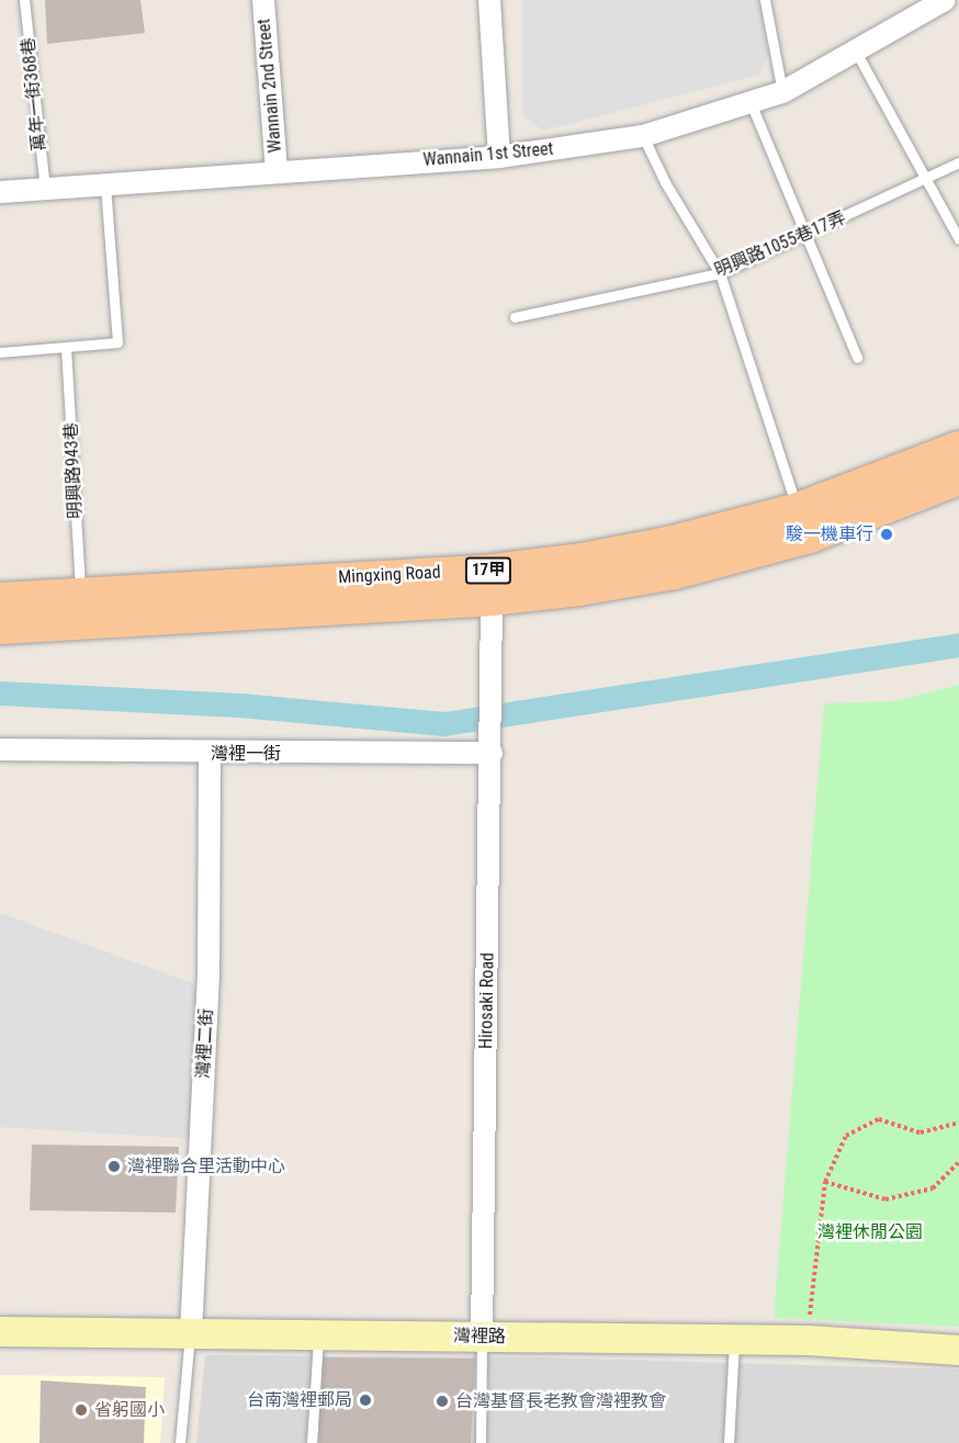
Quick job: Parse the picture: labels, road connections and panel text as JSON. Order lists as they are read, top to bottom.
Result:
{
  "streets": {
    "main road": ["17甲", "Mingxing Road"],
    "street": [
      "Wannain 2nd Street",
      "Wannain 1st Street",
      "灣裡一街",
      "Hirosaki Road",
      "灣裡二街",
      "灣裡路"
    ],
    "lane": ["萬年一街368巷", "明興路1055巷17弄", "明興路943巷"]
  },
  "crossings": [
    ["Wannain 2nd Street", "Wannain 1st Street"],
    ["萬年一街368巷", "Wannain 1st Street"],
    ["明興路943巷", "Mingxing Road"],
    ["Mingxing Road", "Hirosaki Road"],
    ["灣裡一街", "Hirosaki Road"],
    ["灣裡一街", "灣裡二街"],
    ["Hirosaki Road", "灣裡路"],
    ["灣裡二街", "灣裡路"]
  ],
  "parks": ["灣裡休閒公園"],
  "places": [
    "駿一機車行",
    "灣裡聯合里活動中心",
    "台南灣裡郵局",
    "台灣基督長老教會灣裡教會",
    "省躬國小"
  ]
}
